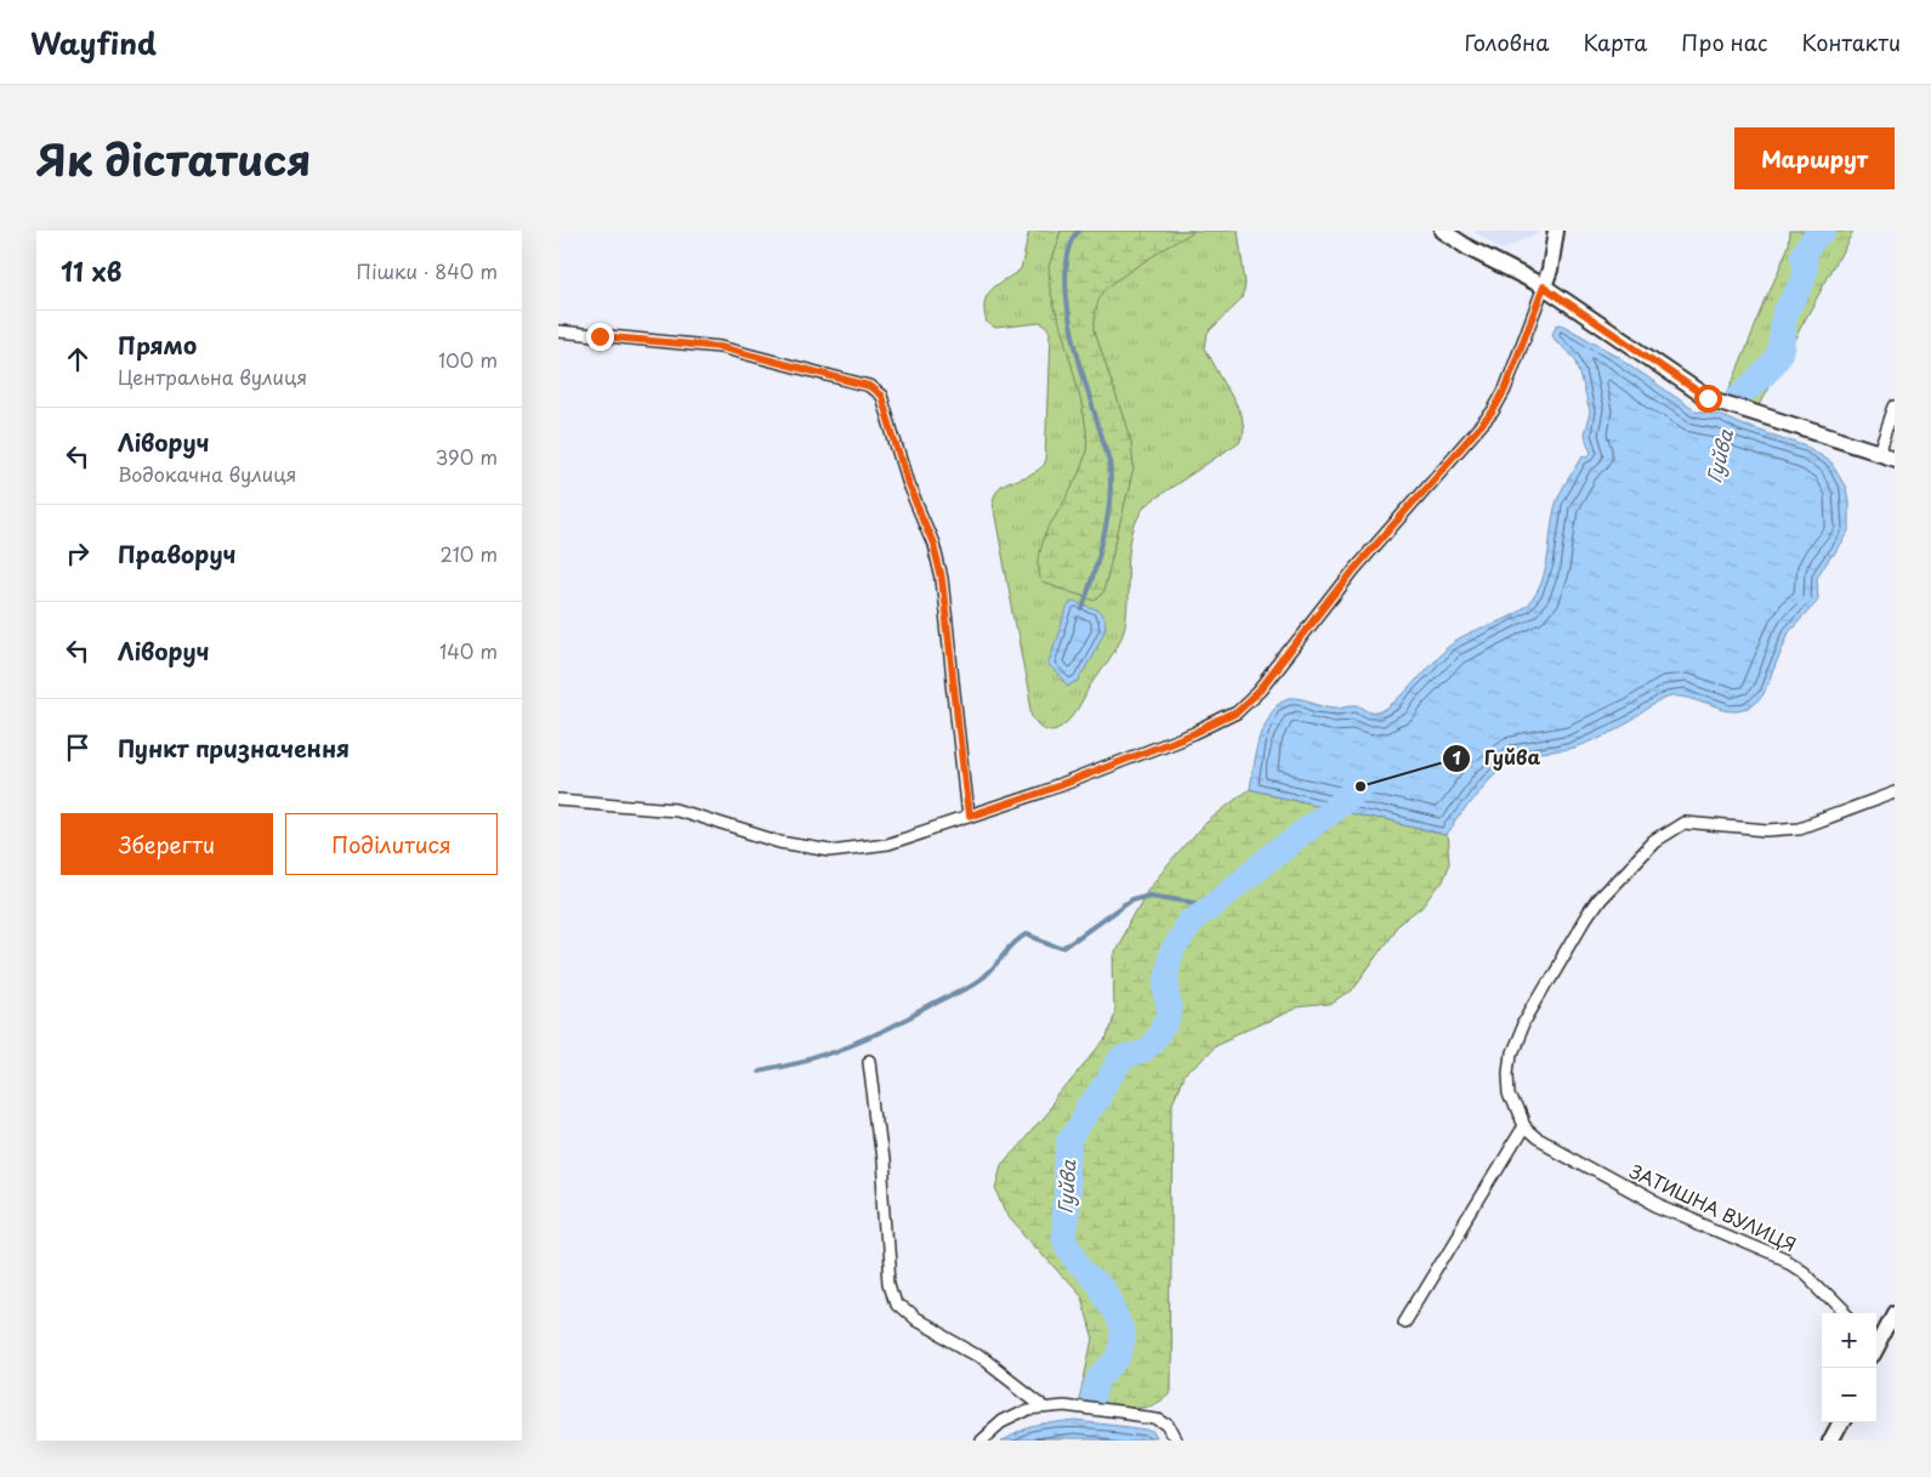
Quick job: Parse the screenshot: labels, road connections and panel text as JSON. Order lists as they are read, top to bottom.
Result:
{
  "streets": {
    "street": ["ЗАТИШНА ВУЛИЦЯ"]
  },
  "water": ["Гуйва"],
  "places": ["Гуйва"],
  "page": {
    "header": "Wayfind",
    "nav": [
      "Головна",
      "Карта",
      "Про нас",
      "Контакти"
    ],
    "title": "Як дістатися",
    "buttons": [
      "Маршрут",
      ["Зберегти", "Поділитися"]
    ],
    "heading": ["11 хв", "Пішки · 840 m"],
    "list": [
      ["Прямо", "Центральна вулиця", "100 m"],
      ["Ліворуч", "Водокачна вулиця", "390 m"],
      ["Праворуч", "210 m"],
      ["Ліворуч", "140 m"],
      "Пункт призначення"
    ],
    "map_buttons": ["+", "−"]
  }
}
